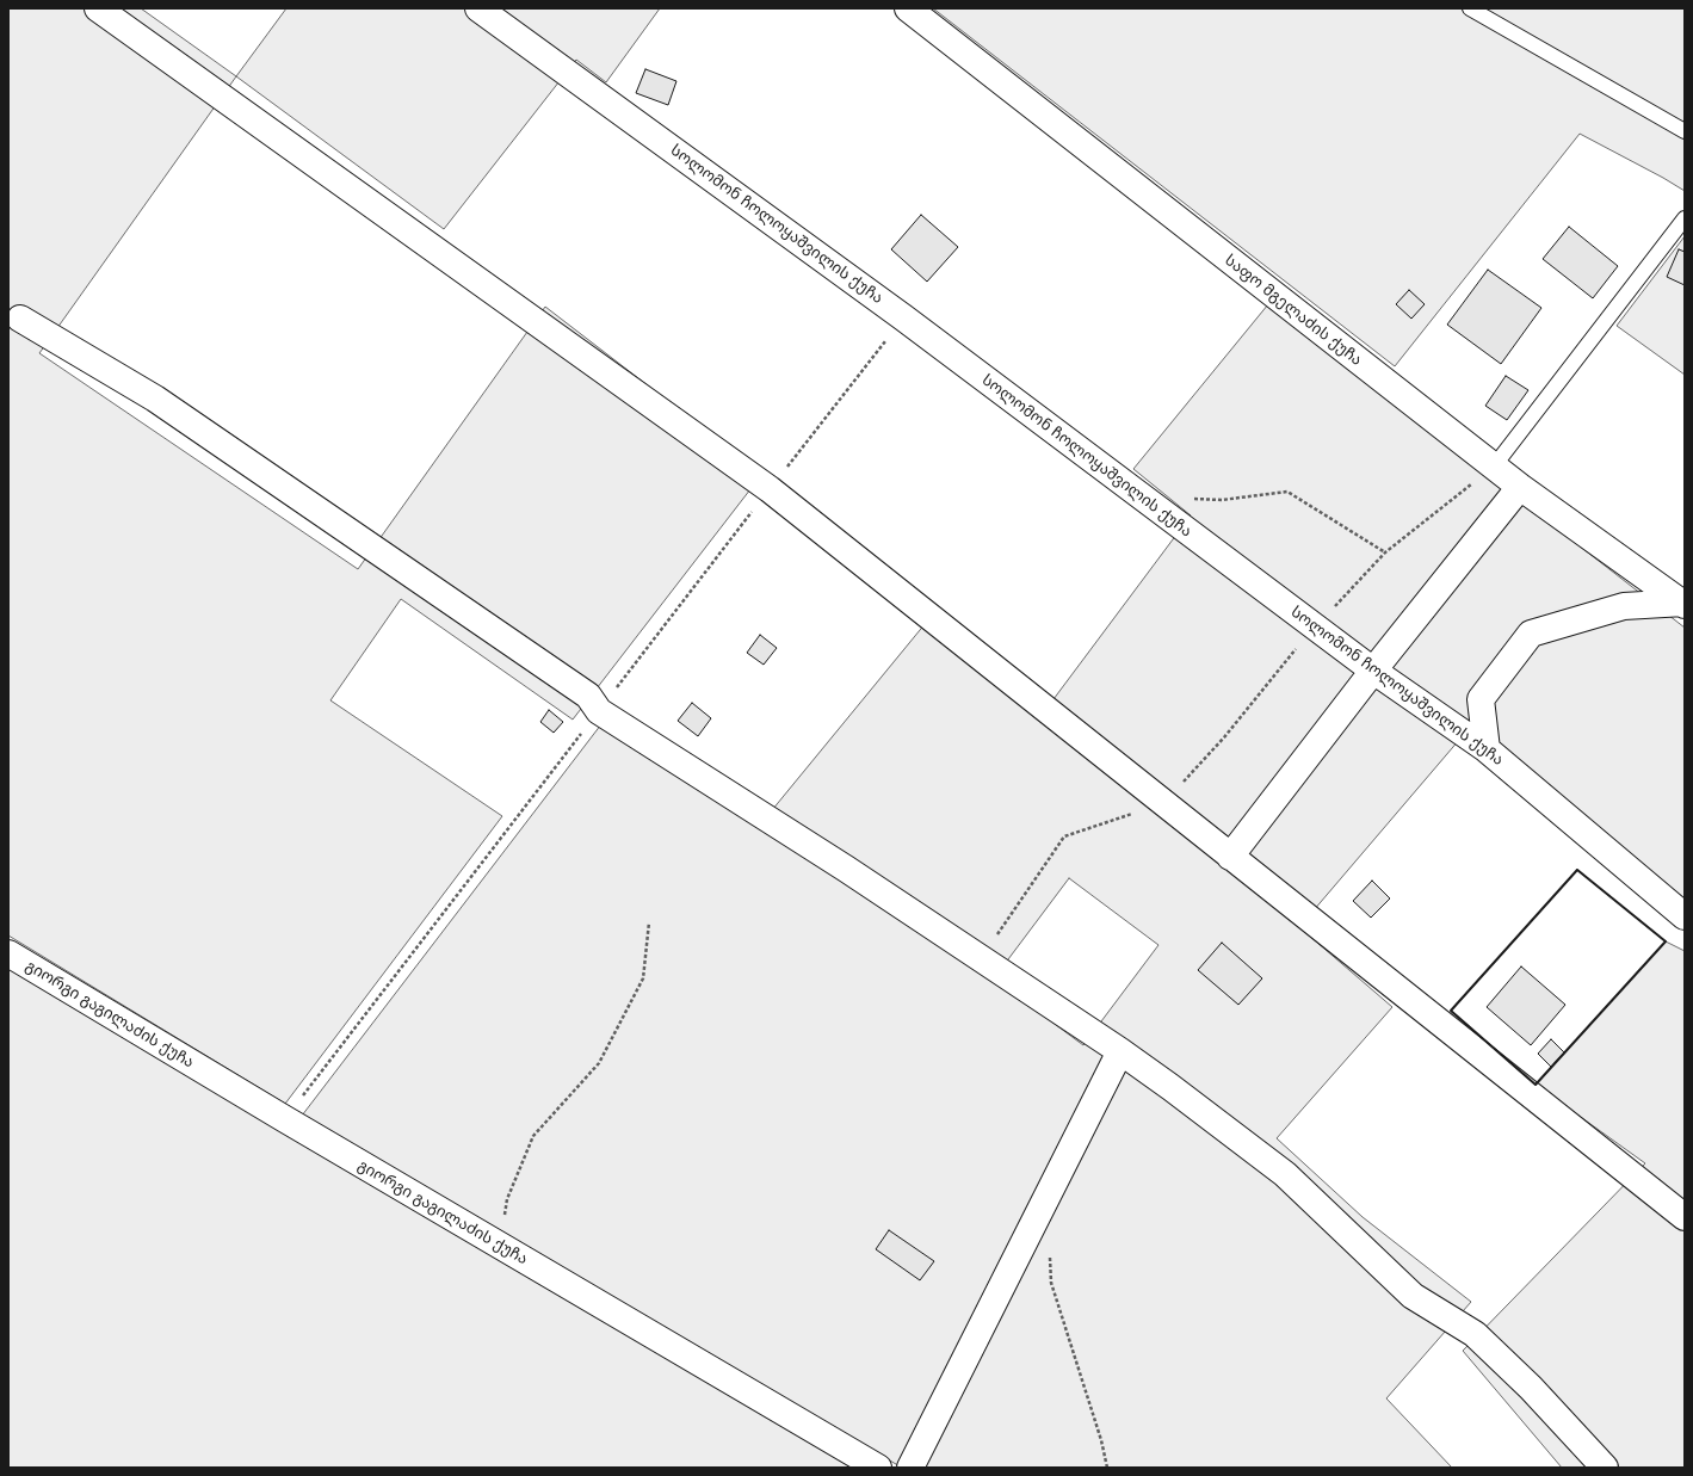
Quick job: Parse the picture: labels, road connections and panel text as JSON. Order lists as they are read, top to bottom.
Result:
{
  "streets": {
    "street": ["სოლომონ ჩოლოყაშვილის ქუჩა", "საფო მგელაძის ქუჩა", "გიორგი გაგილაძის ქუჩა"]
  }
}
